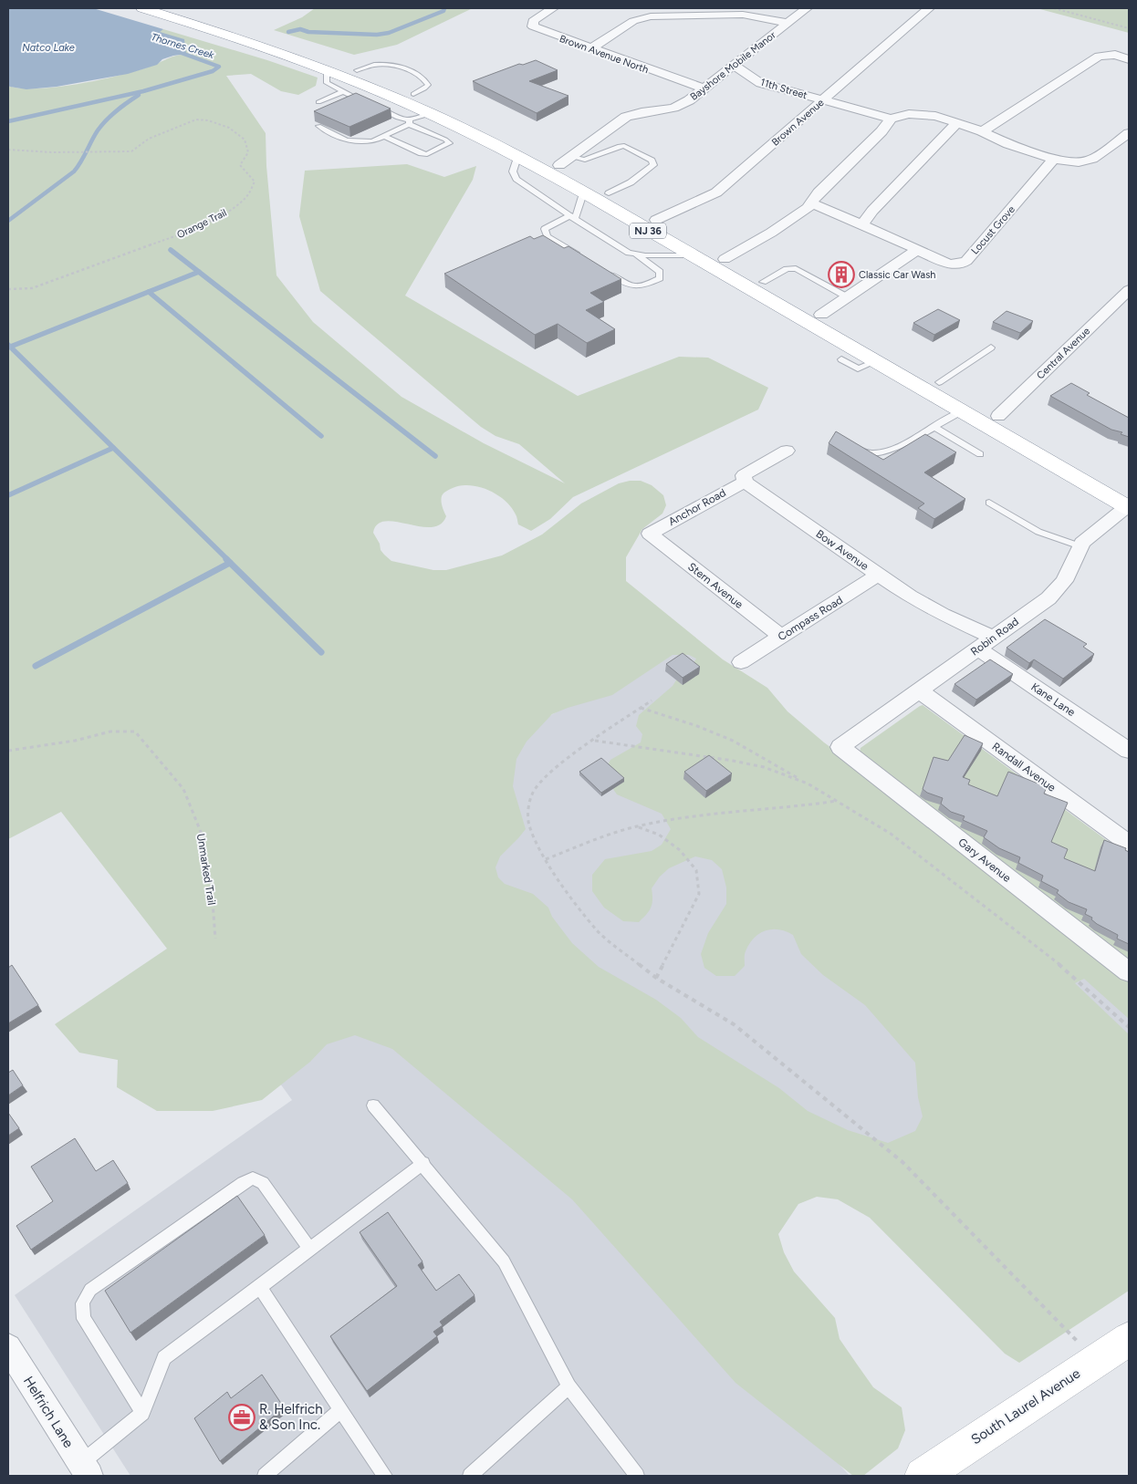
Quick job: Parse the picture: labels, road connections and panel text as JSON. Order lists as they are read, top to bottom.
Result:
{
  "streets": {
    "main road": ["NJ 36", "South Laurel Avenue"],
    "street": [
      "Brown Avenue North",
      "Bayshore Mobile Manor",
      "11th Street",
      "Brown Avenue",
      "Locust Grove",
      "Central Avenue",
      "Anchor Road",
      "Bow Avenue",
      "Stern Avenue",
      "Compass Road",
      "Robin Road",
      "Kane Lane",
      "Randall Avenue",
      "Gary Avenue",
      "Helfrich Lane"
    ],
    "path": ["Orange Trail", "Unmarked Trail"]
  },
  "crossings": [
    ["Brown Avenue North", "Bayshore Mobile Manor"],
    ["Bayshore Mobile Manor", "11th Street"],
    ["Bayshore Mobile Manor", "NJ 36"],
    ["11th Street", "Brown Avenue"],
    ["Brown Avenue", "NJ 36"],
    ["NJ 36", "Central Avenue"],
    ["NJ 36", "Robin Road"],
    ["Anchor Road", "Bow Avenue"],
    ["Anchor Road", "Stern Avenue"],
    ["Bow Avenue", "Compass Road"],
    ["Bow Avenue", "Robin Road"],
    ["Stern Avenue", "Compass Road"],
    ["Robin Road", "Kane Lane"],
    ["Robin Road", "Randall Avenue"],
    ["Robin Road", "Gary Avenue"]
  ],
  "water": ["Thornes Creek", "Natco Lake"],
  "places": {
    "building": ["Classic Car Wash"],
    "office": ["R. Helfrich & Son Inc."]
  }
}
